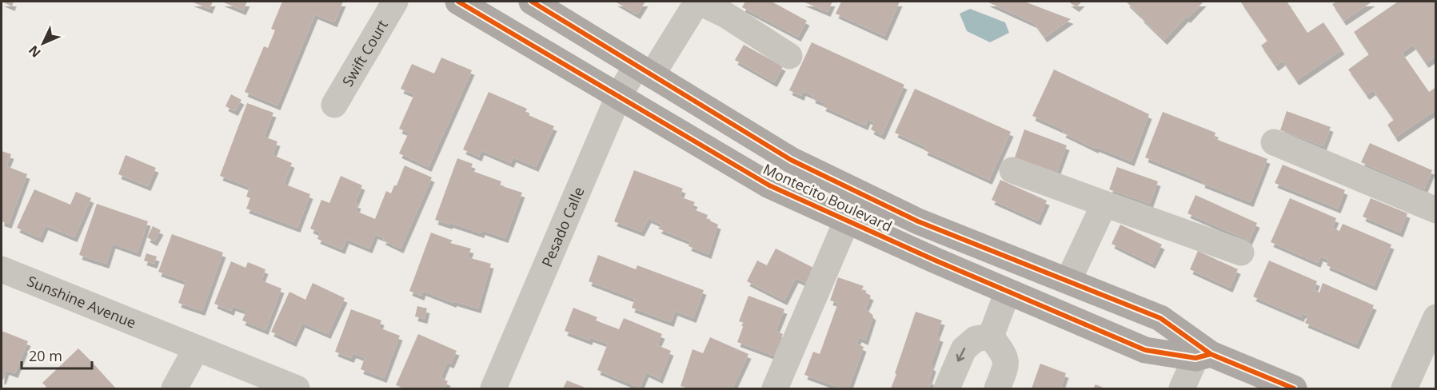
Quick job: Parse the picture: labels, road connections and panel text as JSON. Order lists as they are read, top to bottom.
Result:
{
  "streets": {
    "main road": ["Montecito Boulevard"],
    "street": ["Swift Court", "Pesado Calle", "Sunshine Avenue"]
  },
  "crossings": [
    ["Montecito Boulevard", "Pesado Calle"]
  ],
  "scale_bar": "20 m",
  "north": "bottom left"
}
